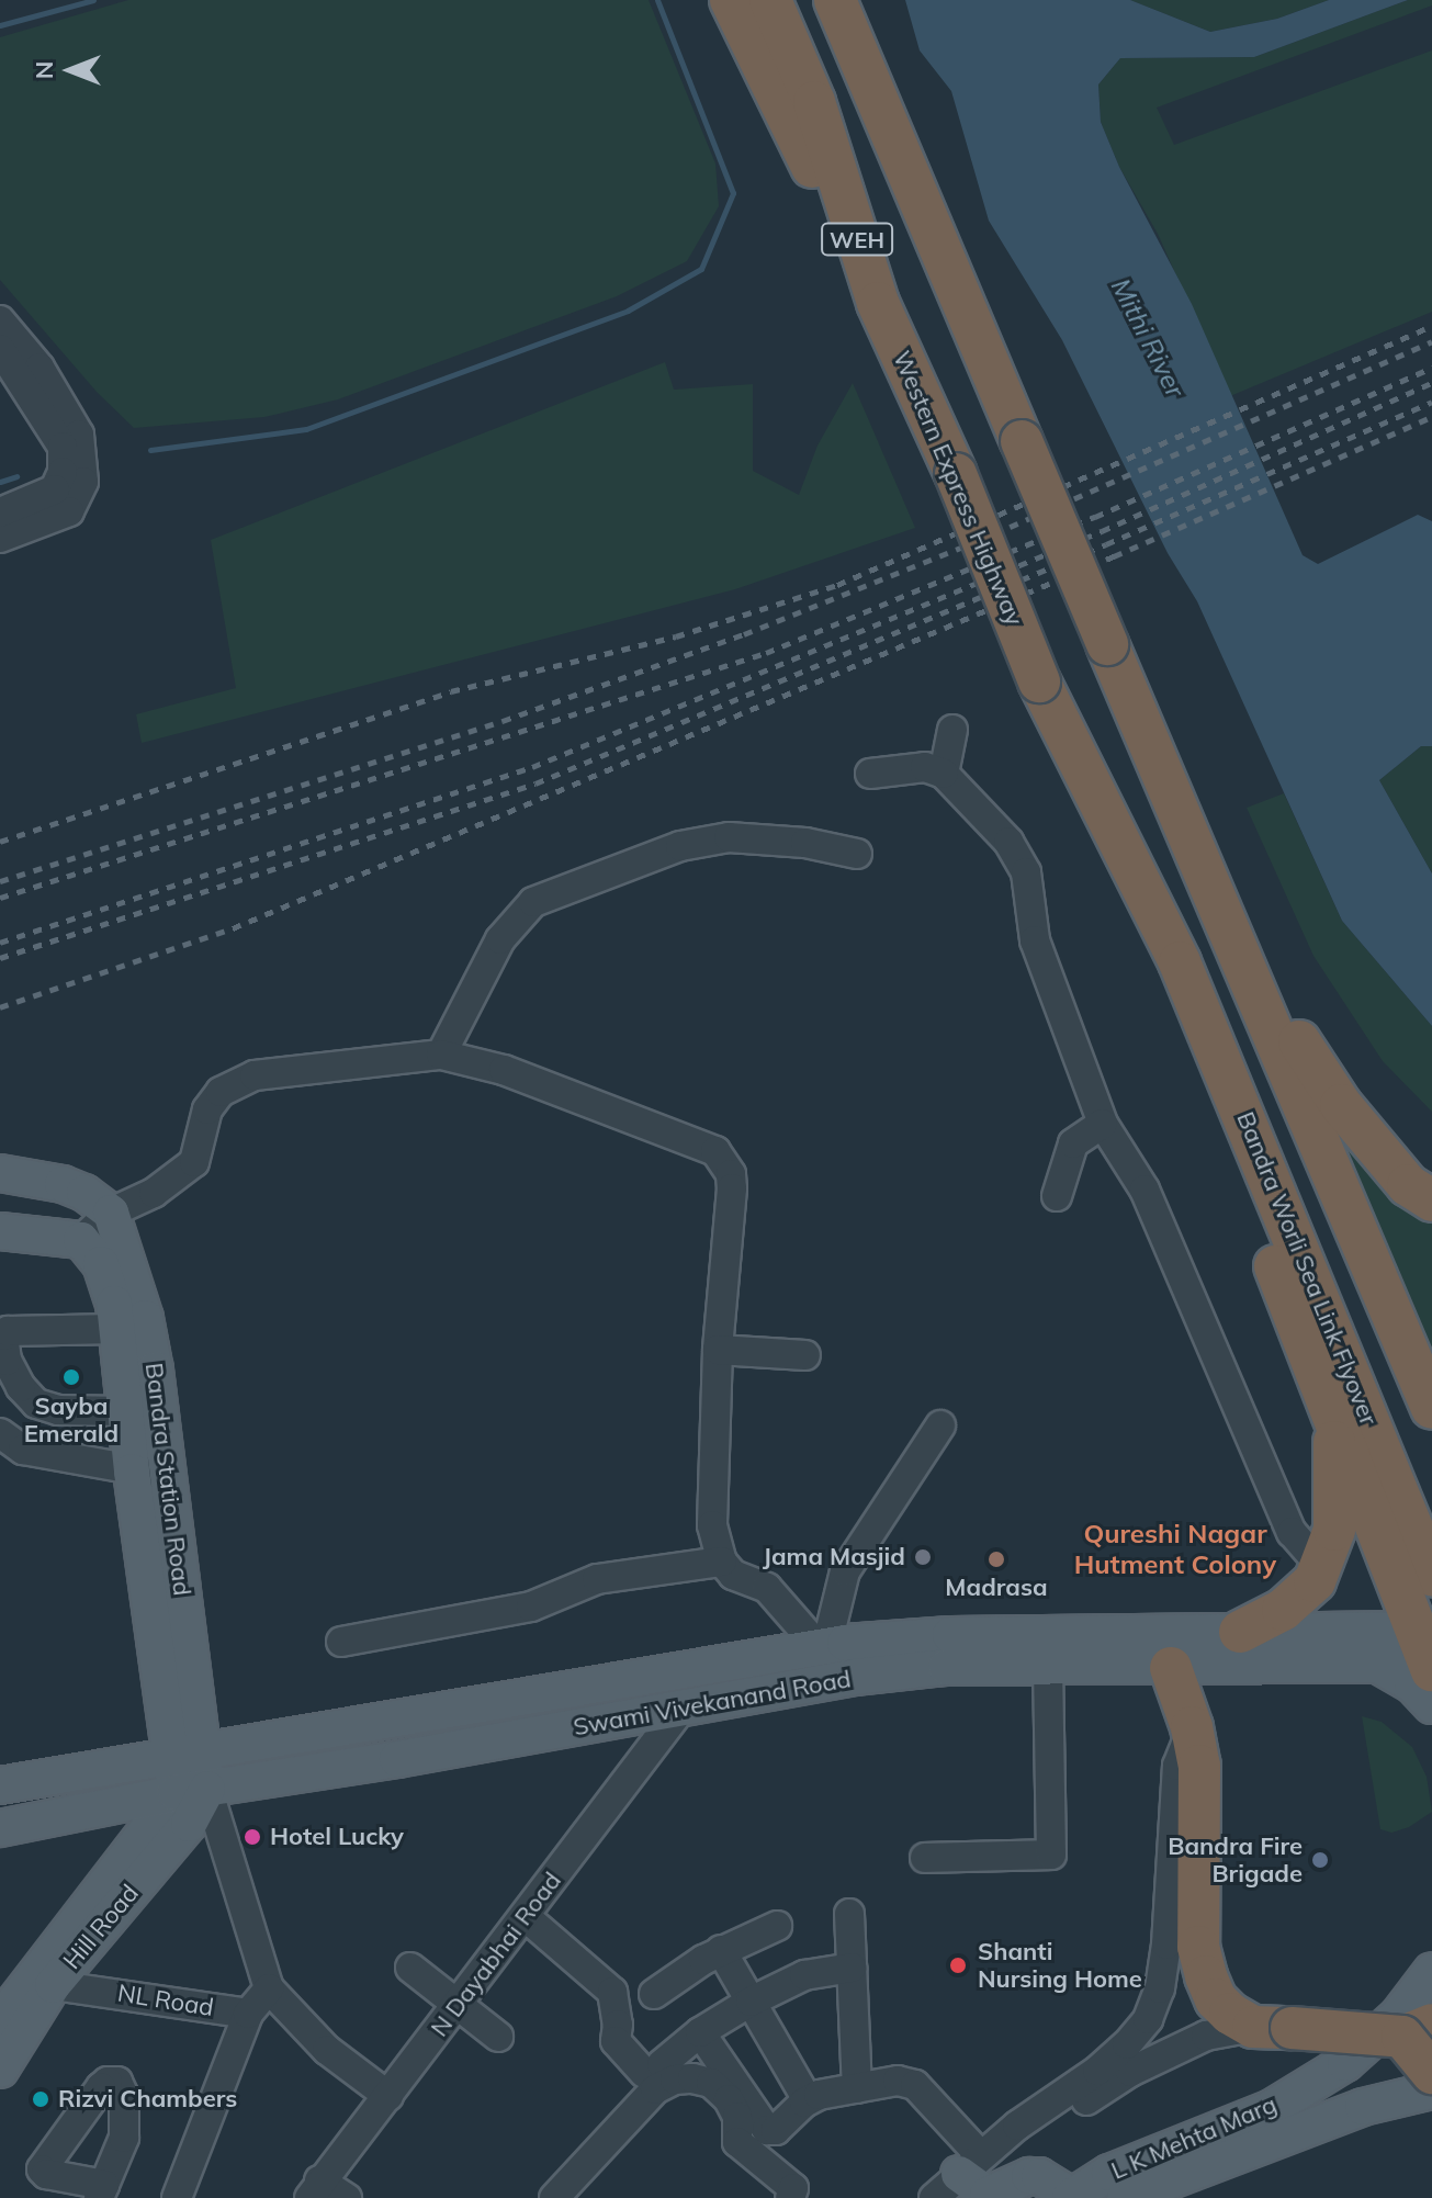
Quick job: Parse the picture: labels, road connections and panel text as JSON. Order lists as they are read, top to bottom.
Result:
{
  "streets": {
    "highway": ["WEH", "Western Express Highway", "Bandra Worli Sea Link Flyover"],
    "main road": [
      "Bandra Station Road",
      "Swami Vivekanand Road",
      "Hill Road",
      "L K Mehta Marg"
    ],
    "street": ["N Dayabhai Road", "NL Road"]
  },
  "crossings": [
    ["Western Express Highway", "Bandra Worli Sea Link Flyover"],
    ["Bandra Station Road", "Swami Vivekanand Road"],
    ["Swami Vivekanand Road", "Hill Road"],
    ["Swami Vivekanand Road", "N Dayabhai Road"],
    ["Hill Road", "NL Road"]
  ],
  "districts": ["Qureshi Nagar Hutment Colony"],
  "water": ["Mithi River"],
  "places": [
    "Sayba Emerald",
    "Jama Masjid",
    "Madrasa",
    "Hotel Lucky",
    "Bandra Fire Brigade",
    "Shanti Nursing Home",
    "Rizvi Chambers"
  ],
  "north": "left"
}
